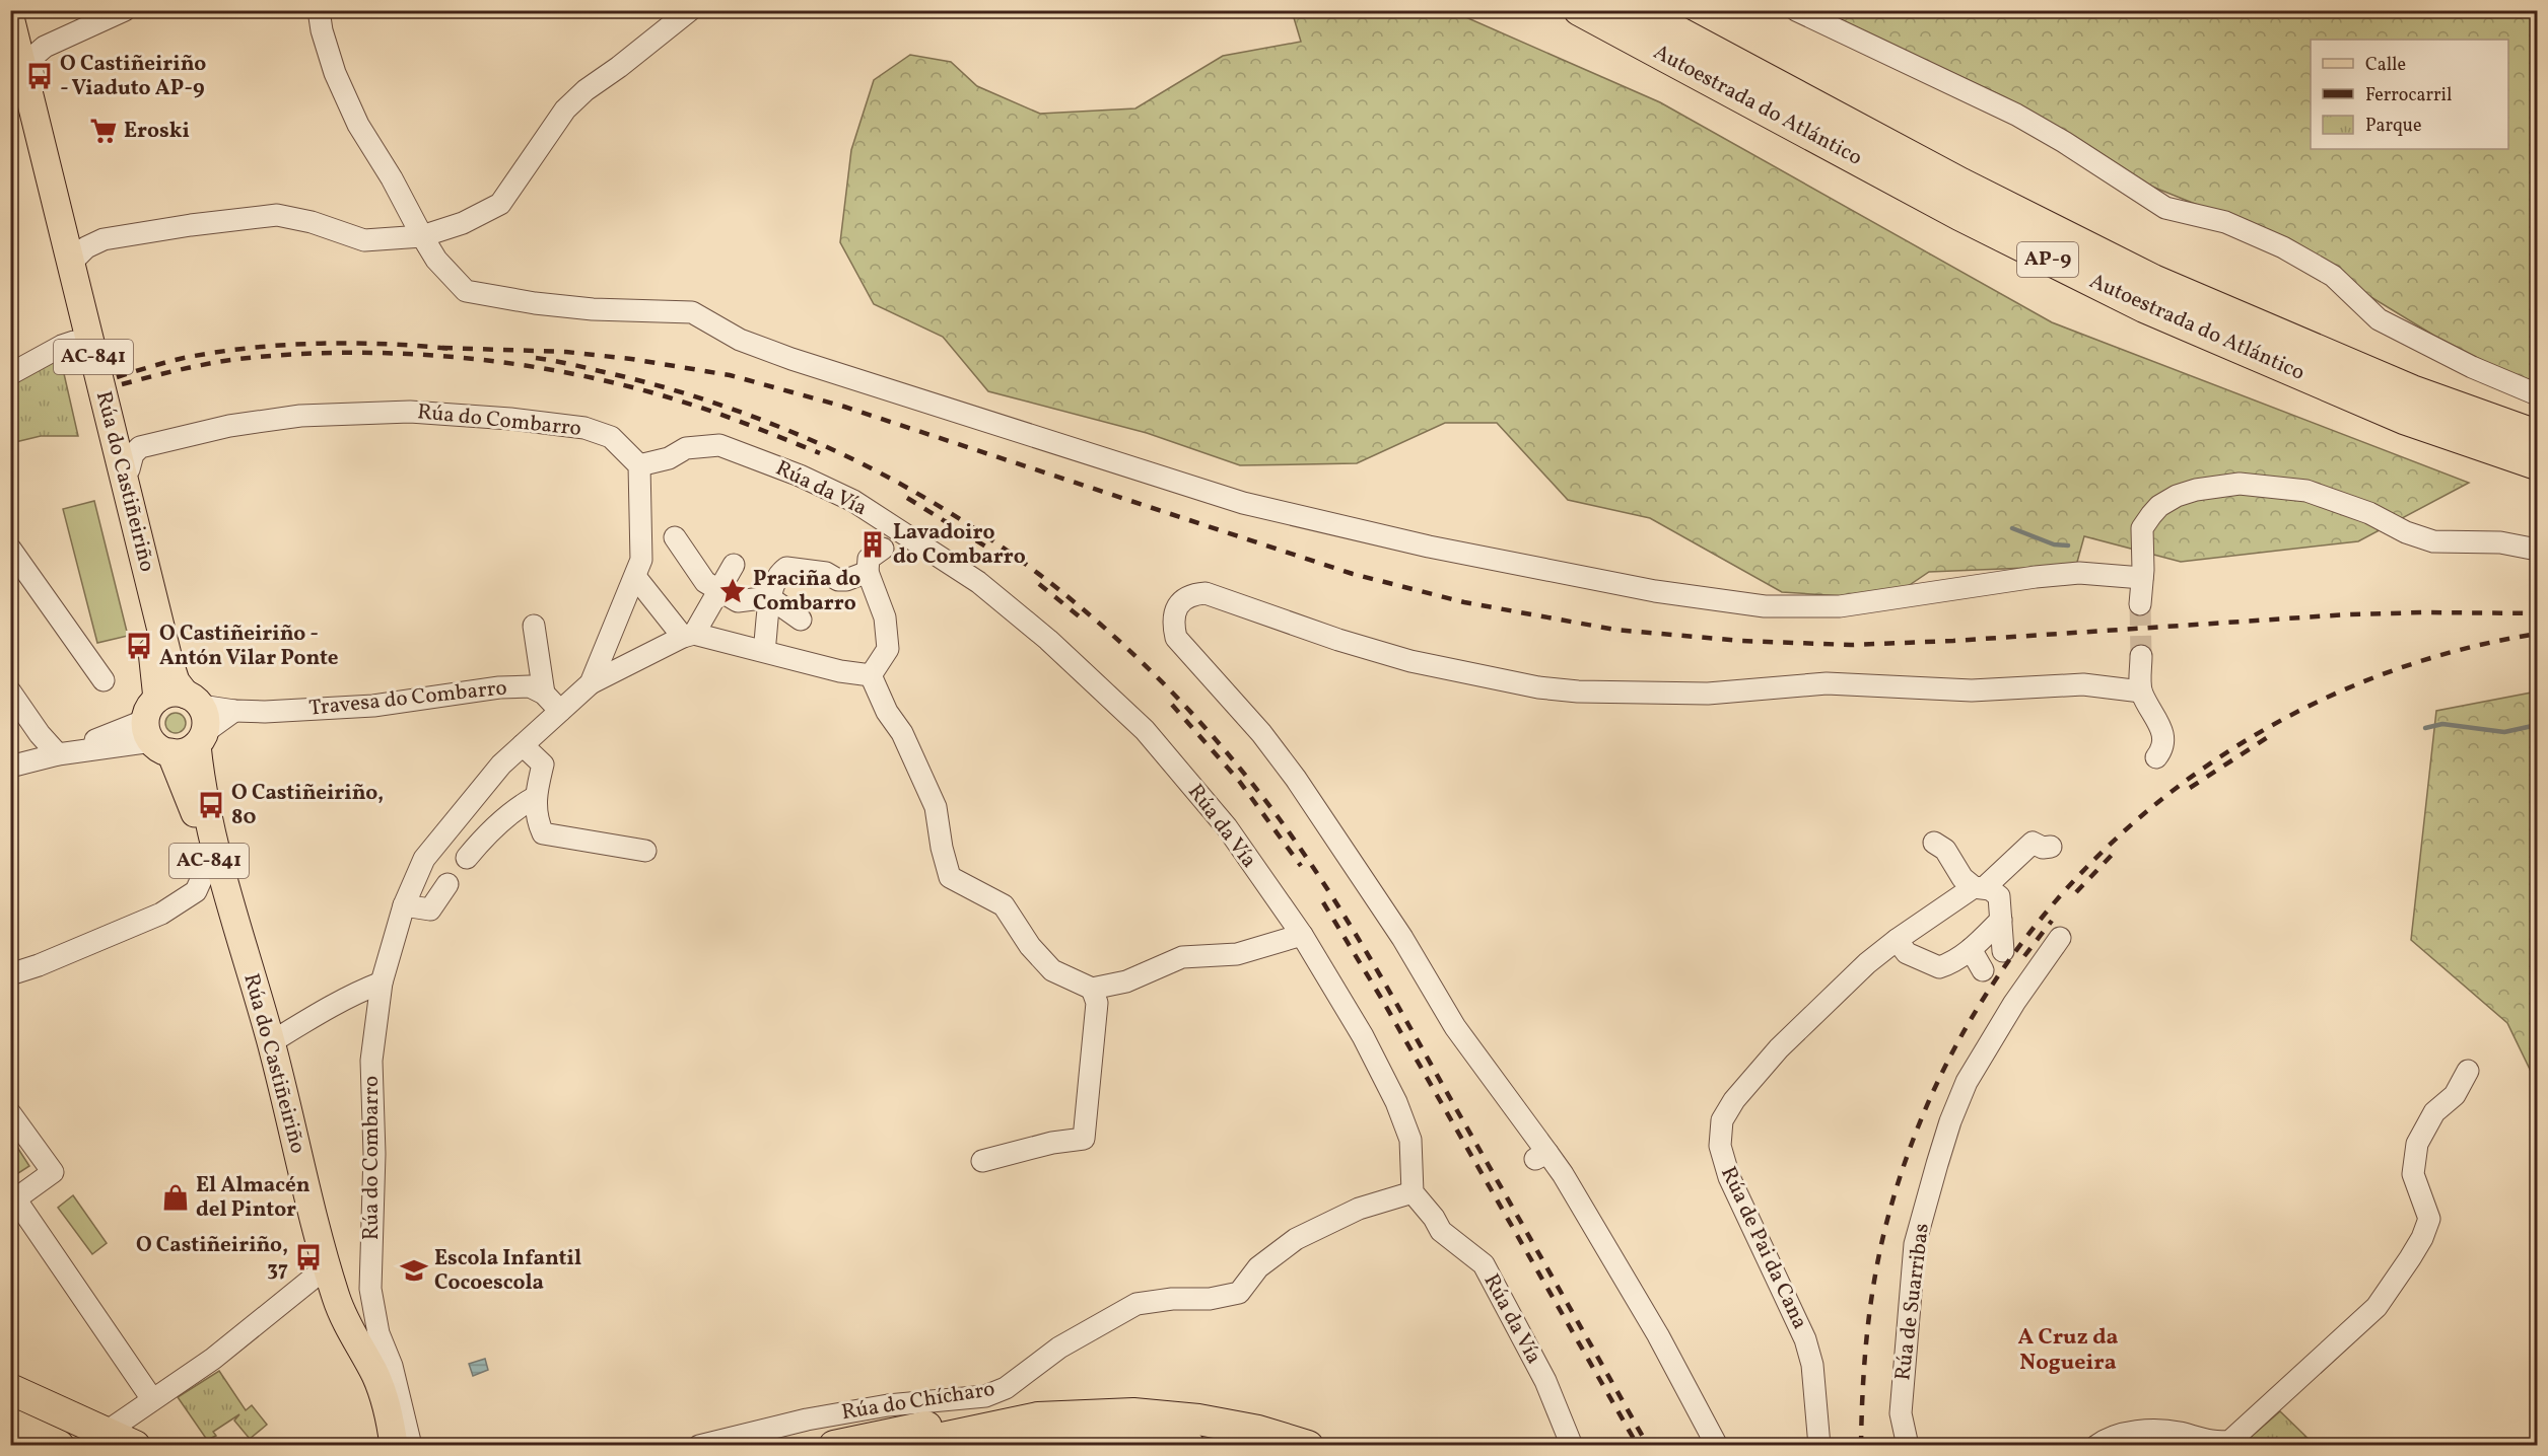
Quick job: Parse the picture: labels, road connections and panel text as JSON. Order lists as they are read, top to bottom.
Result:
{
  "streets": {
    "highway": ["Autoestrada do Atlántico", "AP-9"],
    "main road": ["AC-841", "Rúa do Castiñeiriño"],
    "street": [
      "Rúa do Combarro",
      "Rúa da Vía",
      "Travesa do Combarro",
      "Rúa de Pai da Cana",
      "Rúa de Suarribas",
      "Rúa do Chícharo"
    ]
  },
  "crossings": [
    ["Rúa do Combarro", "Rúa da Vía"],
    ["Rúa do Castiñeiriño", "Travesa do Combarro"],
    ["Rúa da Vía", "Rúa do Chícharo"]
  ],
  "districts": ["A Cruz da Nogueira"],
  "places": {
    "bus stop": [
      "O Castiñeiriño - Viaduto AP-9",
      "O Castiñeiriño - Antón Vilar Ponte",
      "O Castiñeiriño, 80",
      "O Castiñeiriño, 37"
    ],
    "supermarket": ["Eroski"],
    "building": ["Lavadoiro do Combarro"],
    "place": ["Praciña do Combarro"],
    "shop": ["El Almacén del Pintor"],
    "school or university": ["Escola Infantil Cocoescola"]
  },
  "legend": ["Calle", "Ferrocarril", "Parque"]
}
